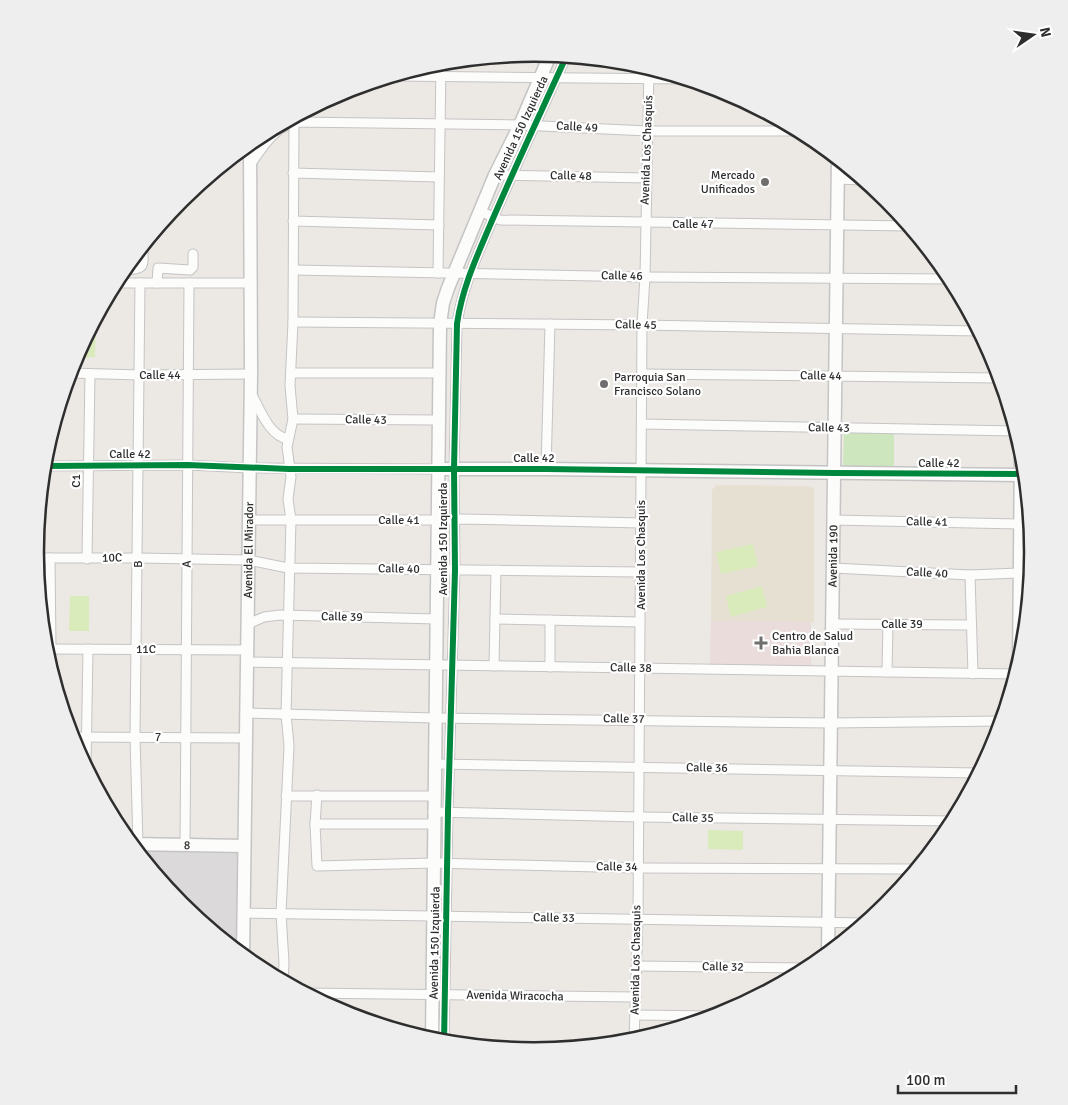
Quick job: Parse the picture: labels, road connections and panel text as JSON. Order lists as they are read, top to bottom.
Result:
{
  "streets": {
    "street": [
      "Calle 49",
      "Avenida 150 Izquierda",
      "Avenida Los Chasquis",
      "Calle 48",
      "Calle 47",
      "Calle 46",
      "Calle 45",
      "Calle 44",
      "Calle 43",
      "Calle 42",
      "C1",
      "Calle 41",
      "Avenida El Mirador",
      "Avenida 190",
      "10C",
      "B",
      "A",
      "Calle 40",
      "Calle 39",
      "11C",
      "Calle 38",
      "Calle 37",
      "7",
      "Calle 36",
      "Calle 35",
      "8",
      "Calle 34",
      "Calle 33",
      "Calle 32",
      "Avenida Wiracocha"
    ]
  },
  "crossings": [
    ["Calle 49", "Avenida 150 Izquierda"],
    ["Calle 49", "Avenida Los Chasquis"],
    ["Avenida 150 Izquierda", "Calle 48"],
    ["Avenida 150 Izquierda", "Calle 47"],
    ["Avenida 150 Izquierda", "Calle 46"],
    ["Avenida 150 Izquierda", "Calle 45"],
    ["Avenida 150 Izquierda", "Calle 43"],
    ["Avenida 150 Izquierda", "Calle 42"],
    ["Avenida 150 Izquierda", "Calle 41"],
    ["Avenida 150 Izquierda", "Calle 40"],
    ["Avenida 150 Izquierda", "Calle 39"],
    ["Avenida 150 Izquierda", "Calle 38"],
    ["Avenida 150 Izquierda", "Calle 37"],
    ["Avenida 150 Izquierda", "Calle 36"],
    ["Avenida 150 Izquierda", "Calle 35"],
    ["Avenida 150 Izquierda", "Calle 34"],
    ["Avenida 150 Izquierda", "Calle 33"],
    ["Avenida 150 Izquierda", "Avenida Wiracocha"],
    ["Avenida Los Chasquis", "Calle 48"],
    ["Avenida Los Chasquis", "Calle 47"],
    ["Avenida Los Chasquis", "Calle 46"],
    ["Avenida Los Chasquis", "Calle 45"],
    ["Avenida Los Chasquis", "Calle 44"],
    ["Avenida Los Chasquis", "Calle 43"],
    ["Avenida Los Chasquis", "Calle 42"],
    ["Avenida Los Chasquis", "Calle 41"],
    ["Avenida Los Chasquis", "Calle 40"],
    ["Avenida Los Chasquis", "Calle 38"],
    ["Avenida Los Chasquis", "Calle 37"],
    ["Avenida Los Chasquis", "Calle 36"],
    ["Avenida Los Chasquis", "Calle 35"],
    ["Avenida Los Chasquis", "Calle 34"],
    ["Avenida Los Chasquis", "Calle 33"],
    ["Avenida Los Chasquis", "Calle 32"],
    ["Avenida Los Chasquis", "Avenida Wiracocha"],
    ["Calle 47", "Avenida 190"],
    ["Calle 46", "Avenida 190"],
    ["Calle 45", "Avenida 190"],
    ["Calle 44", "C1"],
    ["Calle 44", "Avenida El Mirador"],
    ["Calle 44", "Avenida 190"],
    ["Calle 44", "B"],
    ["Calle 44", "A"],
    ["Calle 43", "Avenida 190"],
    ["Calle 42", "C1"],
    ["Calle 42", "Avenida El Mirador"],
    ["Calle 42", "Avenida 190"],
    ["Calle 42", "B"],
    ["Calle 42", "A"],
    ["C1", "10C"],
    ["Calle 41", "Avenida El Mirador"],
    ["Calle 41", "Avenida 190"],
    ["Avenida El Mirador", "10C"],
    ["Avenida El Mirador", "Calle 40"],
    ["Avenida El Mirador", "Calle 39"],
    ["Avenida El Mirador", "11C"],
    ["Avenida El Mirador", "Calle 38"],
    ["Avenida El Mirador", "Calle 37"],
    ["Avenida El Mirador", "7"],
    ["Avenida El Mirador", "8"],
    ["Avenida El Mirador", "Calle 33"],
    ["Avenida 190", "Calle 40"],
    ["Avenida 190", "Calle 39"],
    ["Avenida 190", "Calle 38"],
    ["Avenida 190", "Calle 37"],
    ["Avenida 190", "Calle 36"],
    ["Avenida 190", "Calle 35"],
    ["Avenida 190", "Calle 34"],
    ["Avenida 190", "Calle 33"],
    ["10C", "B"],
    ["10C", "A"],
    ["10C", "Calle 40"],
    ["B", "11C"],
    ["B", "7"],
    ["A", "11C"],
    ["A", "7"],
    ["A", "8"],
    ["11C", "Calle 38"],
    ["Calle 35", "Calle 34"]
  ],
  "places": {
    "other": ["Mercado Unificados", "Parroquia San Francisco Solano"],
    "health": ["Centro de Salud Bahia Blanca"]
  },
  "scale_bar": "100 m",
  "north": "right"
}
